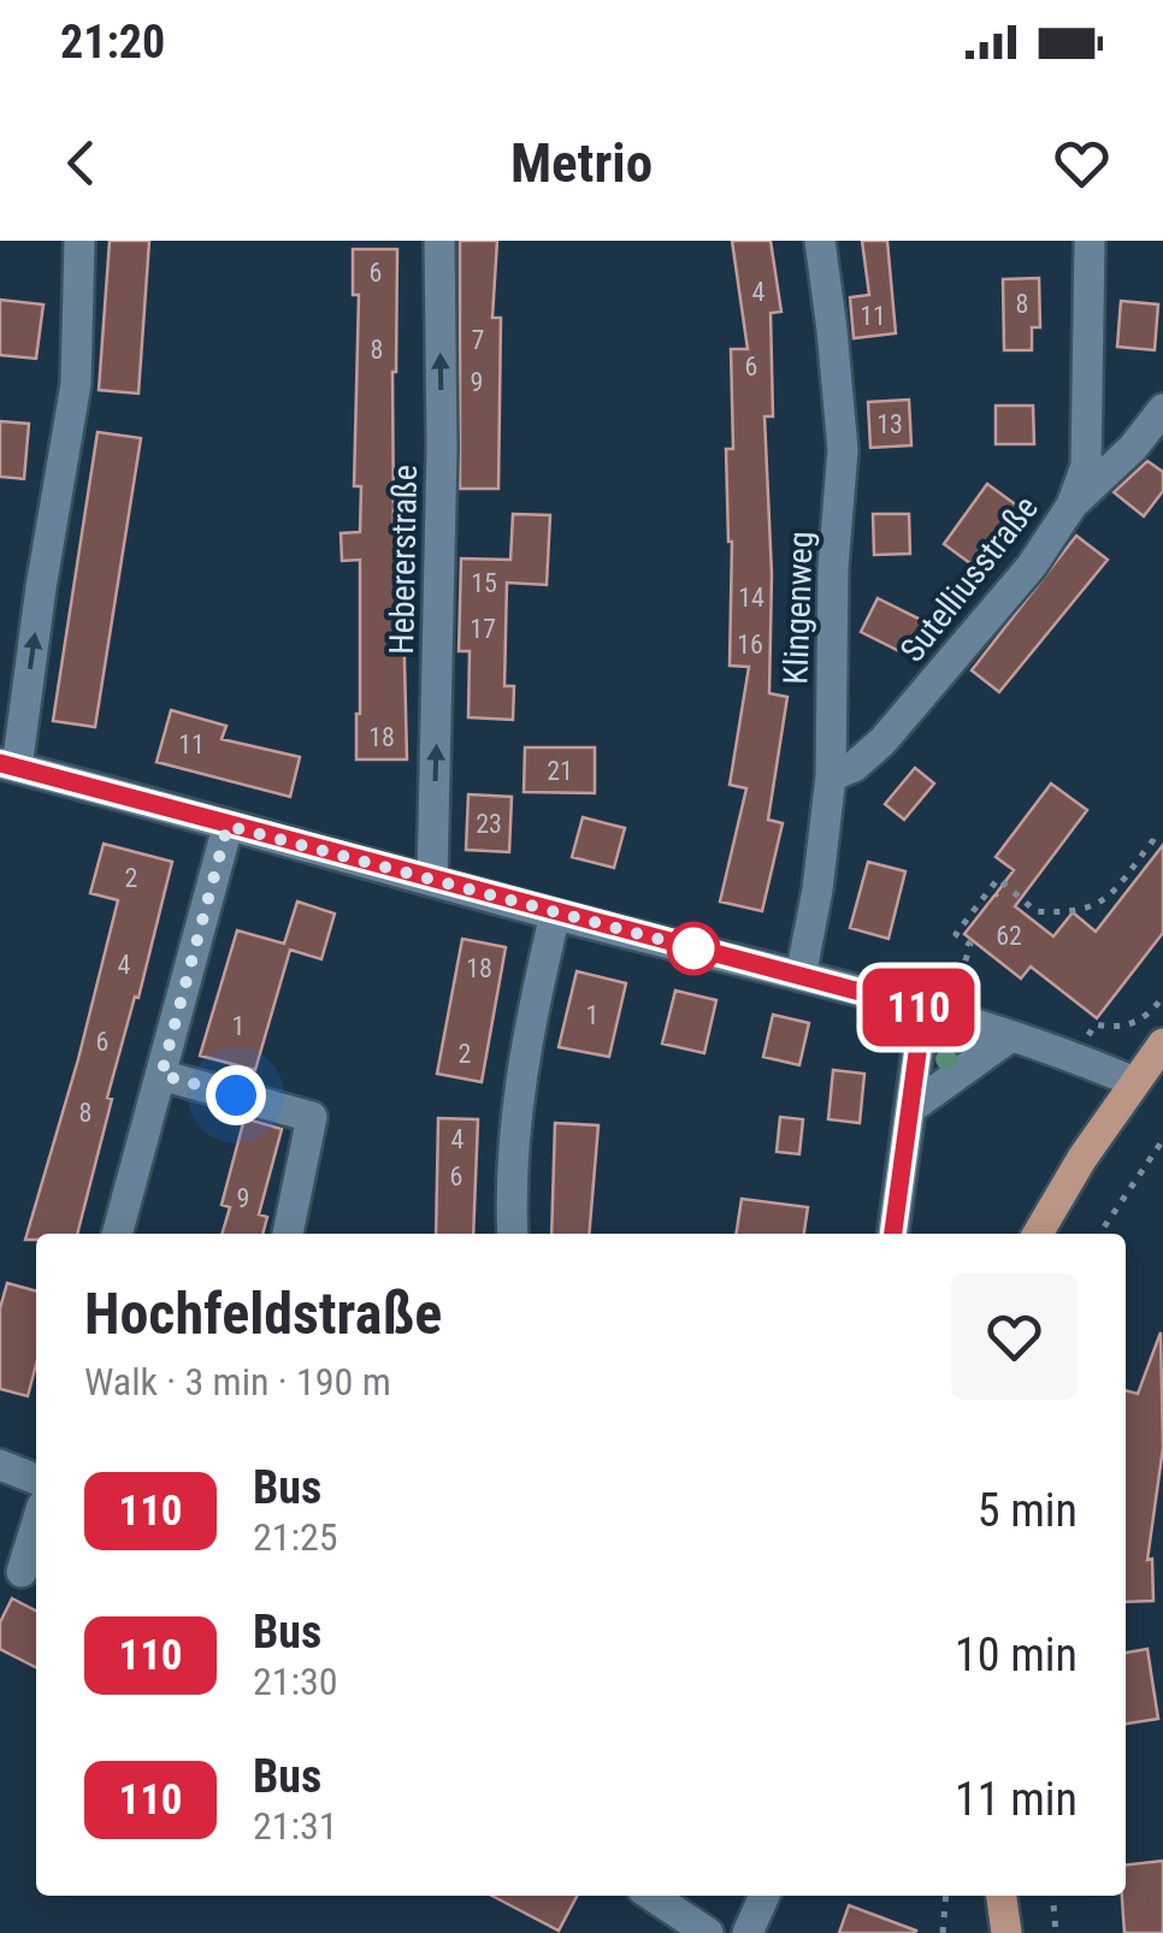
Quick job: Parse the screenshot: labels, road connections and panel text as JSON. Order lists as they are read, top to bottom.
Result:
{
  "streets": {
    "street": ["Hebererstraße", "Sutelliusstraße", "Klingenweg"]
  },
  "crossings": [
    ["Sutelliusstraße", "Klingenweg"]
  ],
  "one_way": ["Hebererstraße"],
  "lines": ["bus line 110"],
  "house_numbers": [
    "6",
    "4",
    "8",
    "11",
    "7",
    "8",
    "6",
    "9",
    "13",
    "15",
    "14",
    "17",
    "16",
    "18",
    "11",
    "21",
    "23",
    "2",
    "62",
    "4",
    "18",
    "1",
    "1",
    "6",
    "2",
    "8",
    "4",
    "6",
    "9"
  ],
  "page": {
    "status": "21:20",
    "header": "Metrio",
    "on_map": "110",
    "heading": ["Hochfeldstraße", "Walk · 3 min · 190 m"],
    "list": [
      {
        "mark": "110",
        "name": "Bus",
        "note": "21:25",
        "value": "5 min"
      },
      {
        "mark": "110",
        "name": "Bus",
        "note": "21:30",
        "value": "10 min"
      },
      {
        "mark": "110",
        "name": "Bus",
        "note": "21:31",
        "value": "11 min"
      }
    ]
  }
}
